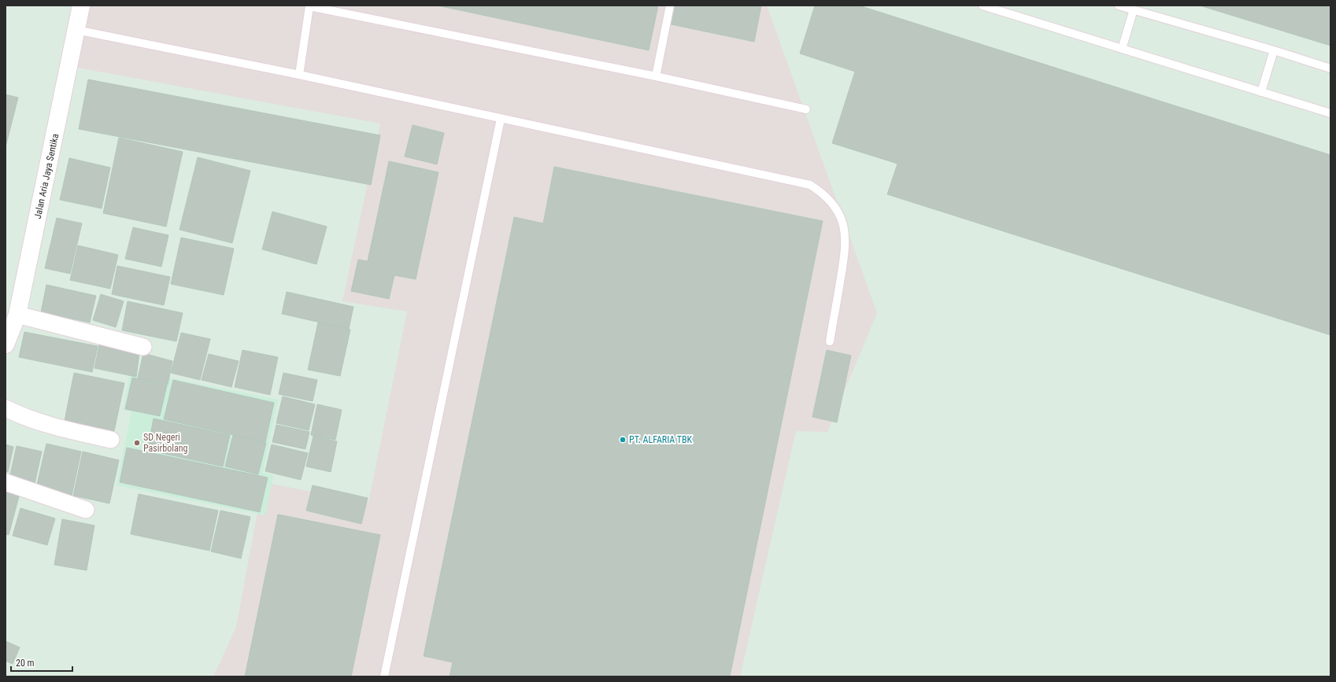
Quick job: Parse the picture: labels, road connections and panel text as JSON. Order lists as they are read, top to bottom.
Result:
{
  "streets": {
    "street": ["Jalan Aria Jaya Sentika"]
  },
  "places": ["PT. ALFARIA TBK", "SD Negeri Pasirbolang"],
  "scale_bar": "20 m"
}
